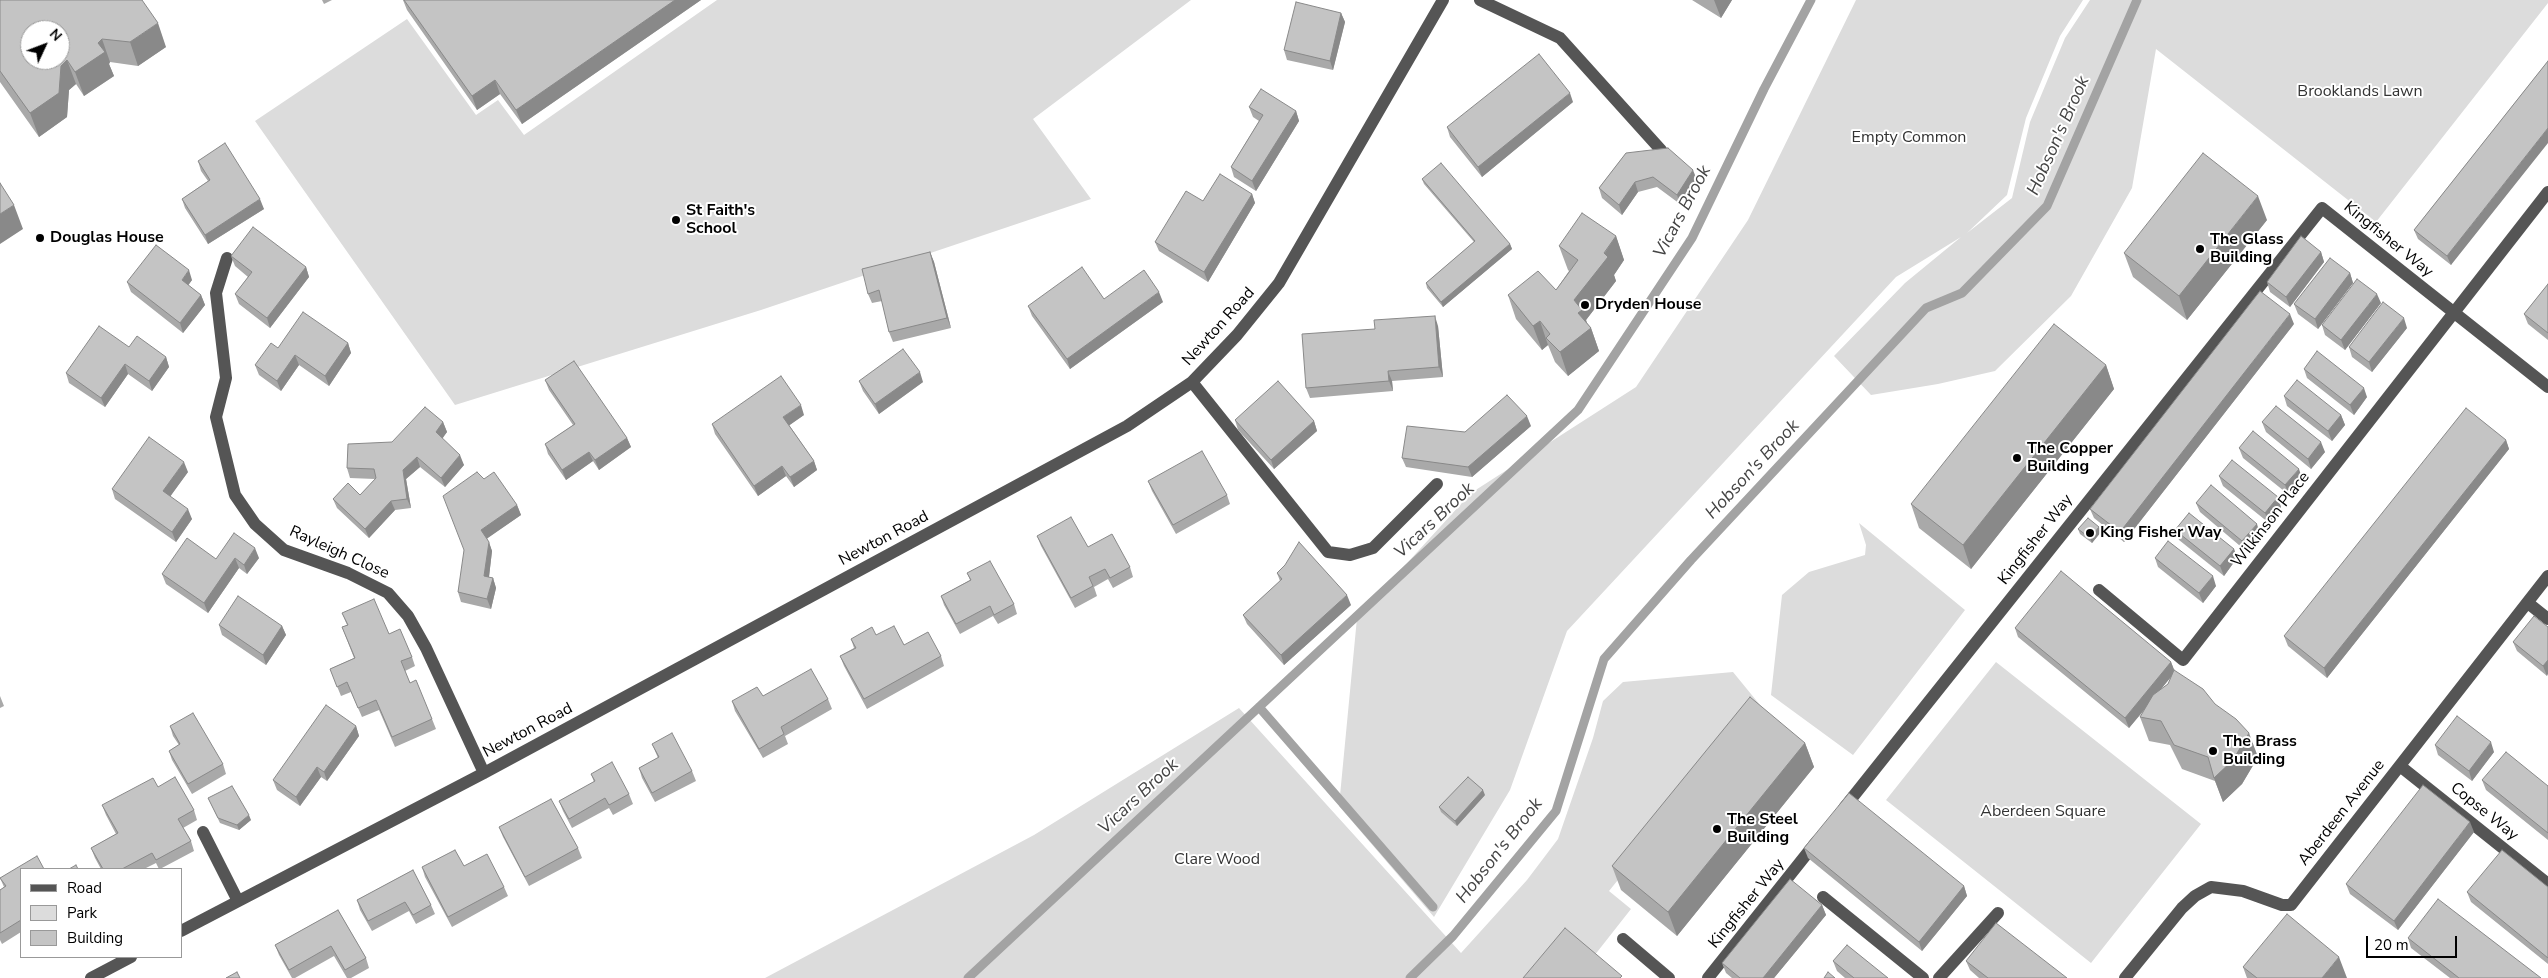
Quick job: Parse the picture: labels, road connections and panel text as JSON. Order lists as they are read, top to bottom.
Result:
{
  "streets": {
    "street": [
      "Kingfisher Way",
      "Newton Road",
      "Wilkinson Place",
      "Rayleigh Close",
      "Copse Way",
      "Aberdeen Avenue"
    ]
  },
  "crossings": [
    ["Kingfisher Way", "Wilkinson Place"],
    ["Newton Road", "Rayleigh Close"],
    ["Copse Way", "Aberdeen Avenue"]
  ],
  "water": ["Hobson's Brook", "Vicars Brook"],
  "parks": [
    "Brooklands Lawn",
    "Empty Common",
    "Aberdeen Square",
    "Clare Wood"
  ],
  "places": [
    "St Faith's School",
    "Douglas House",
    "The Glass Building",
    "Dryden House",
    "The Copper Building",
    "King Fisher Way",
    "The Brass Building",
    "The Steel Building"
  ],
  "legend": ["Road", "Park", "Building"],
  "scale_bar": "20 m",
  "north": "top right"
}
